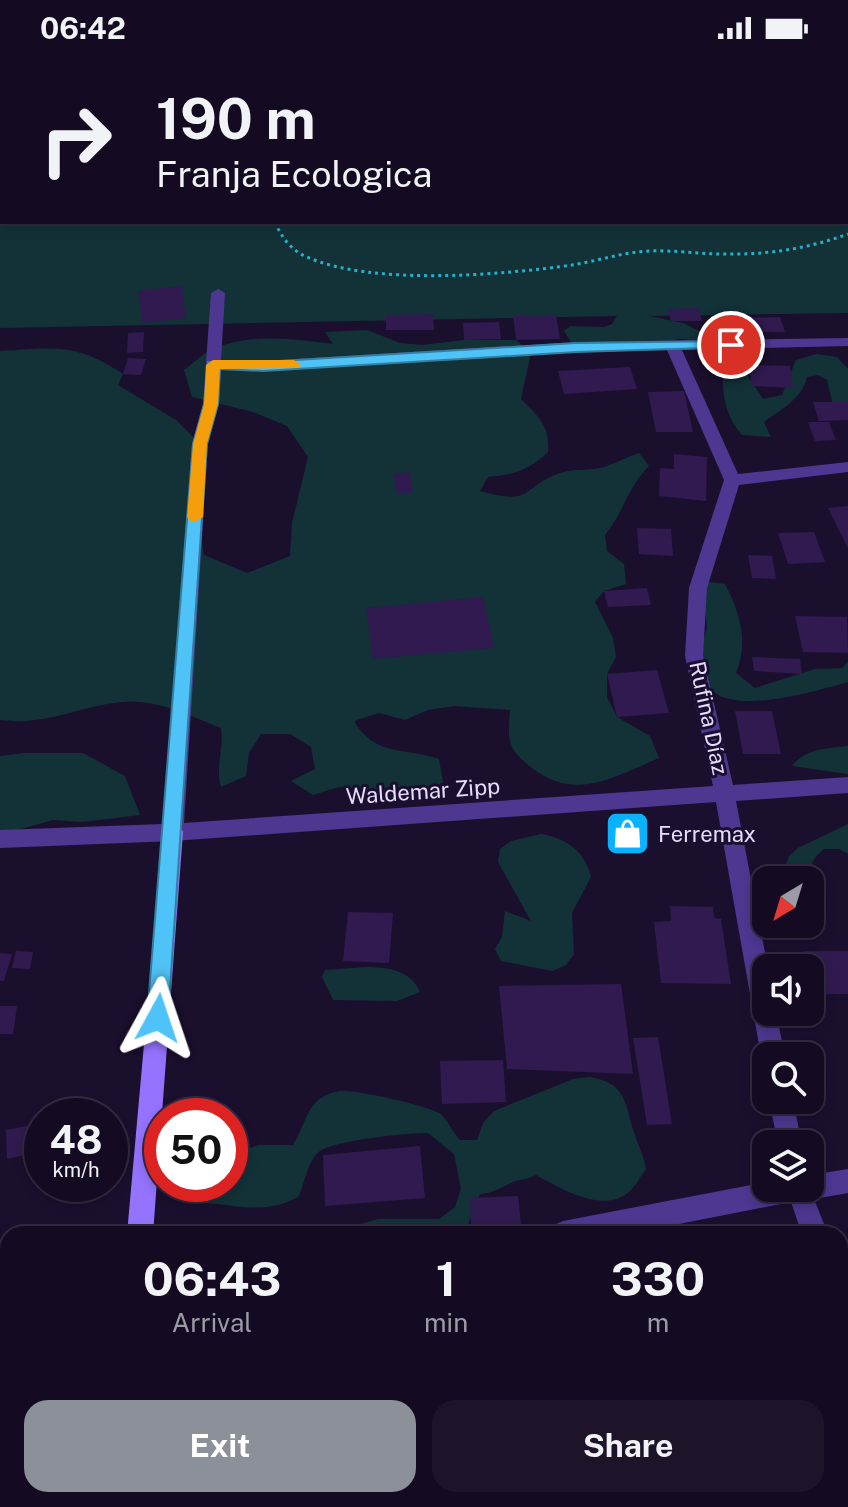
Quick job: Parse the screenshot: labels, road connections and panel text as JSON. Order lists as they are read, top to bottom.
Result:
{
  "streets": {
    "street": ["Rufina Díaz", "Waldemar Zipp"]
  },
  "crossings": [
    ["Rufina Díaz", "Waldemar Zipp"]
  ],
  "places": {
    "shop": ["Ferremax"]
  },
  "north": "bottom left",
  "page": {
    "status": "06:42",
    "turn": ["190 m", "Franja Ecologica"],
    "speed": "48 km/h",
    "limit": "50",
    "eta": [
      "06:43",
      "Arrival",
      "1",
      "min",
      "330",
      "m"
    ],
    "buttons": ["Exit", "Share"]
  }
}
